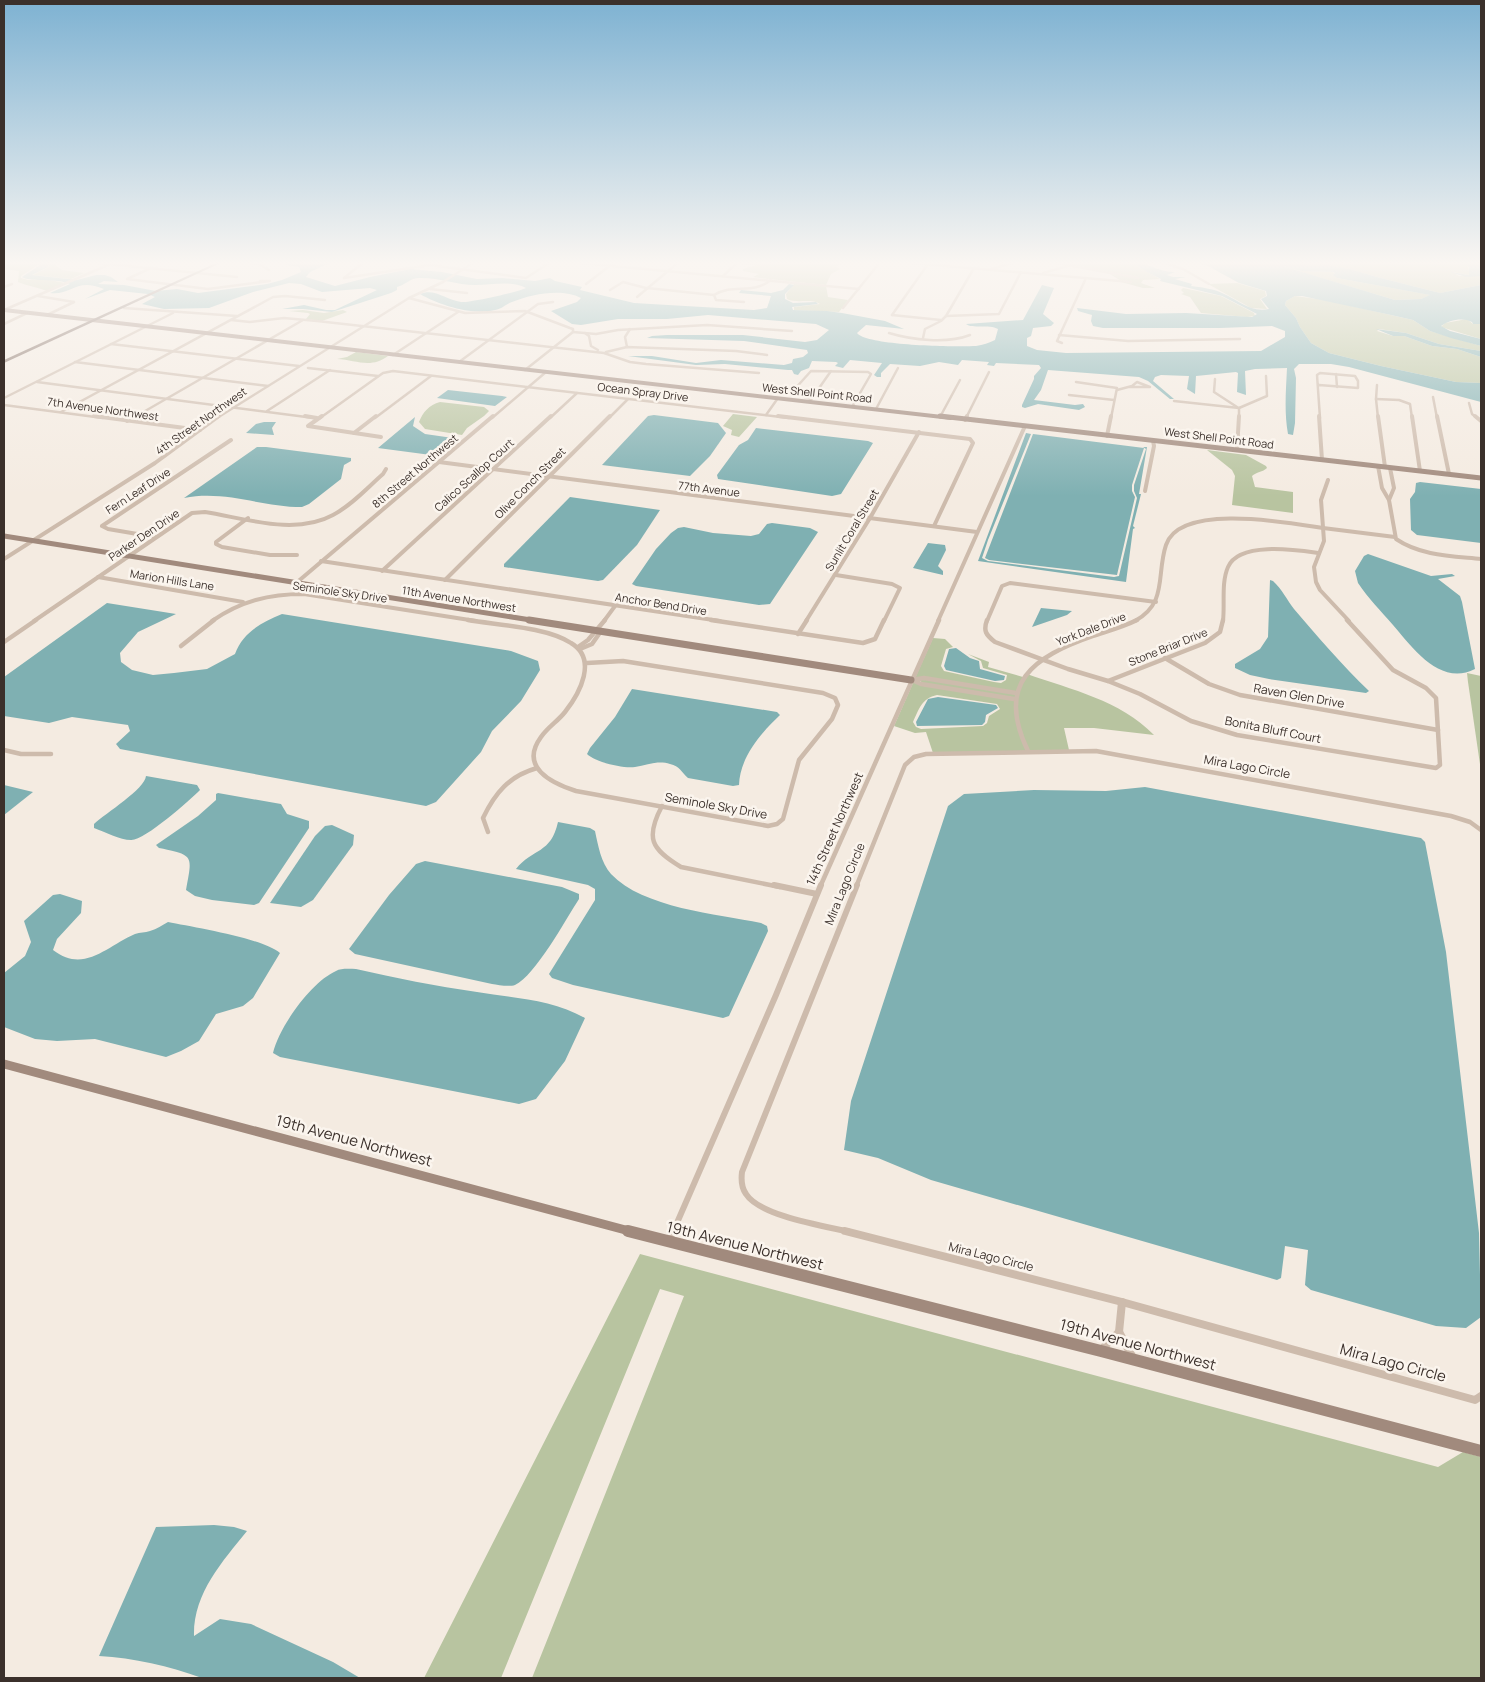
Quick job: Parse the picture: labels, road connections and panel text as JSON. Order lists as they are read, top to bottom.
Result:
{
  "streets": {
    "street": [
      "Ocean Spray Drive",
      "West Shell Point Road",
      "7th Avenue Northwest",
      "4th Street Northwest",
      "8th Street Northwest",
      "Calico Scallop Court",
      "Olive Conch Street",
      "77th Avenue",
      "Fern Leaf Drive",
      "Sunlit Coral Street",
      "Parker Den Drive",
      "Marion Hills Lane",
      "Seminole Sky Drive",
      "11th Avenue Northwest",
      "Anchor Bend Drive",
      "York Dale Drive",
      "Stone Briar Drive",
      "Raven Glen Drive",
      "Bonita Bluff Court",
      "Mira Lago Circle",
      "14th Street Northwest",
      "19th Avenue Northwest"
    ]
  },
  "crossings": [
    ["Ocean Spray Drive", "8th Street Northwest"],
    ["Ocean Spray Drive", "Calico Scallop Court"],
    ["Ocean Spray Drive", "Olive Conch Street"],
    ["Ocean Spray Drive", "77th Avenue"],
    ["Ocean Spray Drive", "Sunlit Coral Street"],
    ["West Shell Point Road", "4th Street Northwest"],
    ["West Shell Point Road", "8th Street Northwest"],
    ["West Shell Point Road", "14th Street Northwest"],
    ["7th Avenue Northwest", "4th Street Northwest"],
    ["4th Street Northwest", "11th Avenue Northwest"],
    ["8th Street Northwest", "77th Avenue"],
    ["8th Street Northwest", "11th Avenue Northwest"],
    ["8th Street Northwest", "Anchor Bend Drive"],
    ["Calico Scallop Court", "77th Avenue"],
    ["Calico Scallop Court", "Anchor Bend Drive"],
    ["Olive Conch Street", "77th Avenue"],
    ["Olive Conch Street", "Anchor Bend Drive"],
    ["77th Avenue", "Sunlit Coral Street"],
    ["77th Avenue", "14th Street Northwest"],
    ["Fern Leaf Drive", "Parker Den Drive"],
    ["Sunlit Coral Street", "Anchor Bend Drive"],
    ["Parker Den Drive", "Marion Hills Lane"],
    ["Parker Den Drive", "11th Avenue Northwest"],
    ["Marion Hills Lane", "Seminole Sky Drive"],
    ["11th Avenue Northwest", "York Dale Drive"],
    ["11th Avenue Northwest", "14th Street Northwest"],
    ["York Dale Drive", "Bonita Bluff Court"],
    ["Stone Briar Drive", "Raven Glen Drive"],
    ["Stone Briar Drive", "Bonita Bluff Court"],
    ["Raven Glen Drive", "Bonita Bluff Court"],
    ["14th Street Northwest", "19th Avenue Northwest"]
  ]
}
